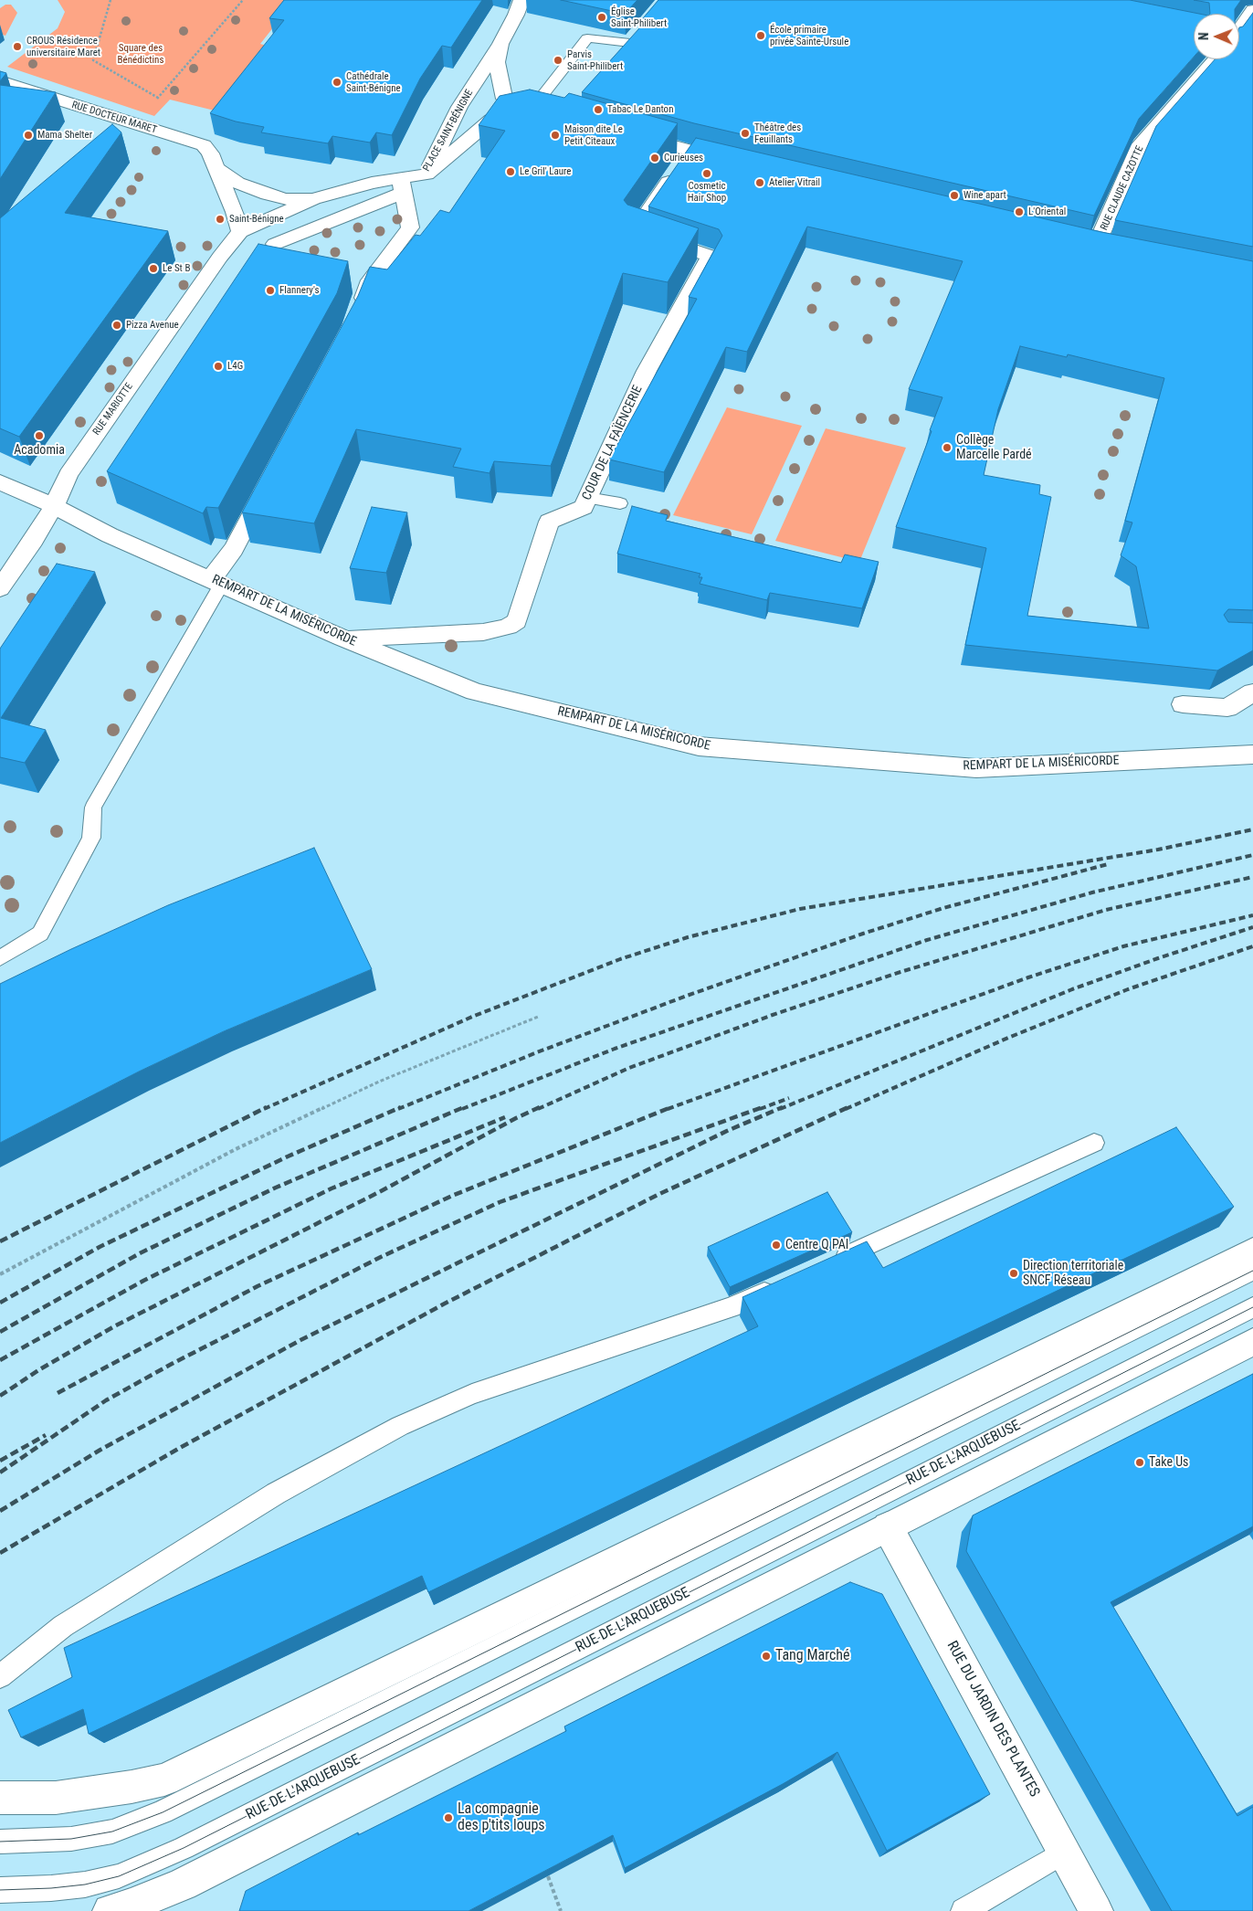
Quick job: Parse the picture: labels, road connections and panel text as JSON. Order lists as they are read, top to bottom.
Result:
{
  "streets": {
    "street": [
      "RUE DOCTEUR MARET",
      "PLACE SAINT-BÉNIGNE",
      "RUE CLAUDE CAZOTTE",
      "RUE MARIOTTE",
      "COUR DE LA FAÏENCERIE",
      "REMPART DE LA MISÉRICORDE",
      "RUE DU JARDIN DES PLANTES"
    ],
    "lane": ["RUE DE L'ARQUEBUSE"]
  },
  "crossings": [
    ["RUE DOCTEUR MARET", "PLACE SAINT-BÉNIGNE"],
    ["RUE DOCTEUR MARET", "RUE MARIOTTE"],
    ["PLACE SAINT-BÉNIGNE", "RUE MARIOTTE"],
    ["RUE MARIOTTE", "REMPART DE LA MISÉRICORDE"],
    ["COUR DE LA FAÏENCERIE", "REMPART DE LA MISÉRICORDE"]
  ],
  "parks": ["Square des Bénédictins"],
  "places": [
    "Église Saint-Philibert",
    "École primaire privée Sainte-Ursule",
    "CROUS Résidence universitaire Maret",
    "Parvis Saint-Philibert",
    "Cathédrale Saint-Bénigne",
    "Tabac Le Danton",
    "Théâtre des Feuillants",
    "Mama Shelter",
    "Maison dite Le Petit Cîteaux",
    "Curieuses",
    "Le Gril' Laure",
    "Cosmetic Hair Shop",
    "Atelier Vitrail",
    "Wine apart",
    "L'Oriental",
    "Saint-Bénigne",
    "Le St B",
    "Flannery's",
    "Pizza Avenue",
    "L4G",
    "Acadomia",
    "Collège Marcelle Pardé",
    "Centre Q PAI",
    "Direction territoriale SNCF Réseau",
    "Take Us",
    "Tang Marché",
    "La compagnie des p'tits loups"
  ],
  "north": "left"
}
